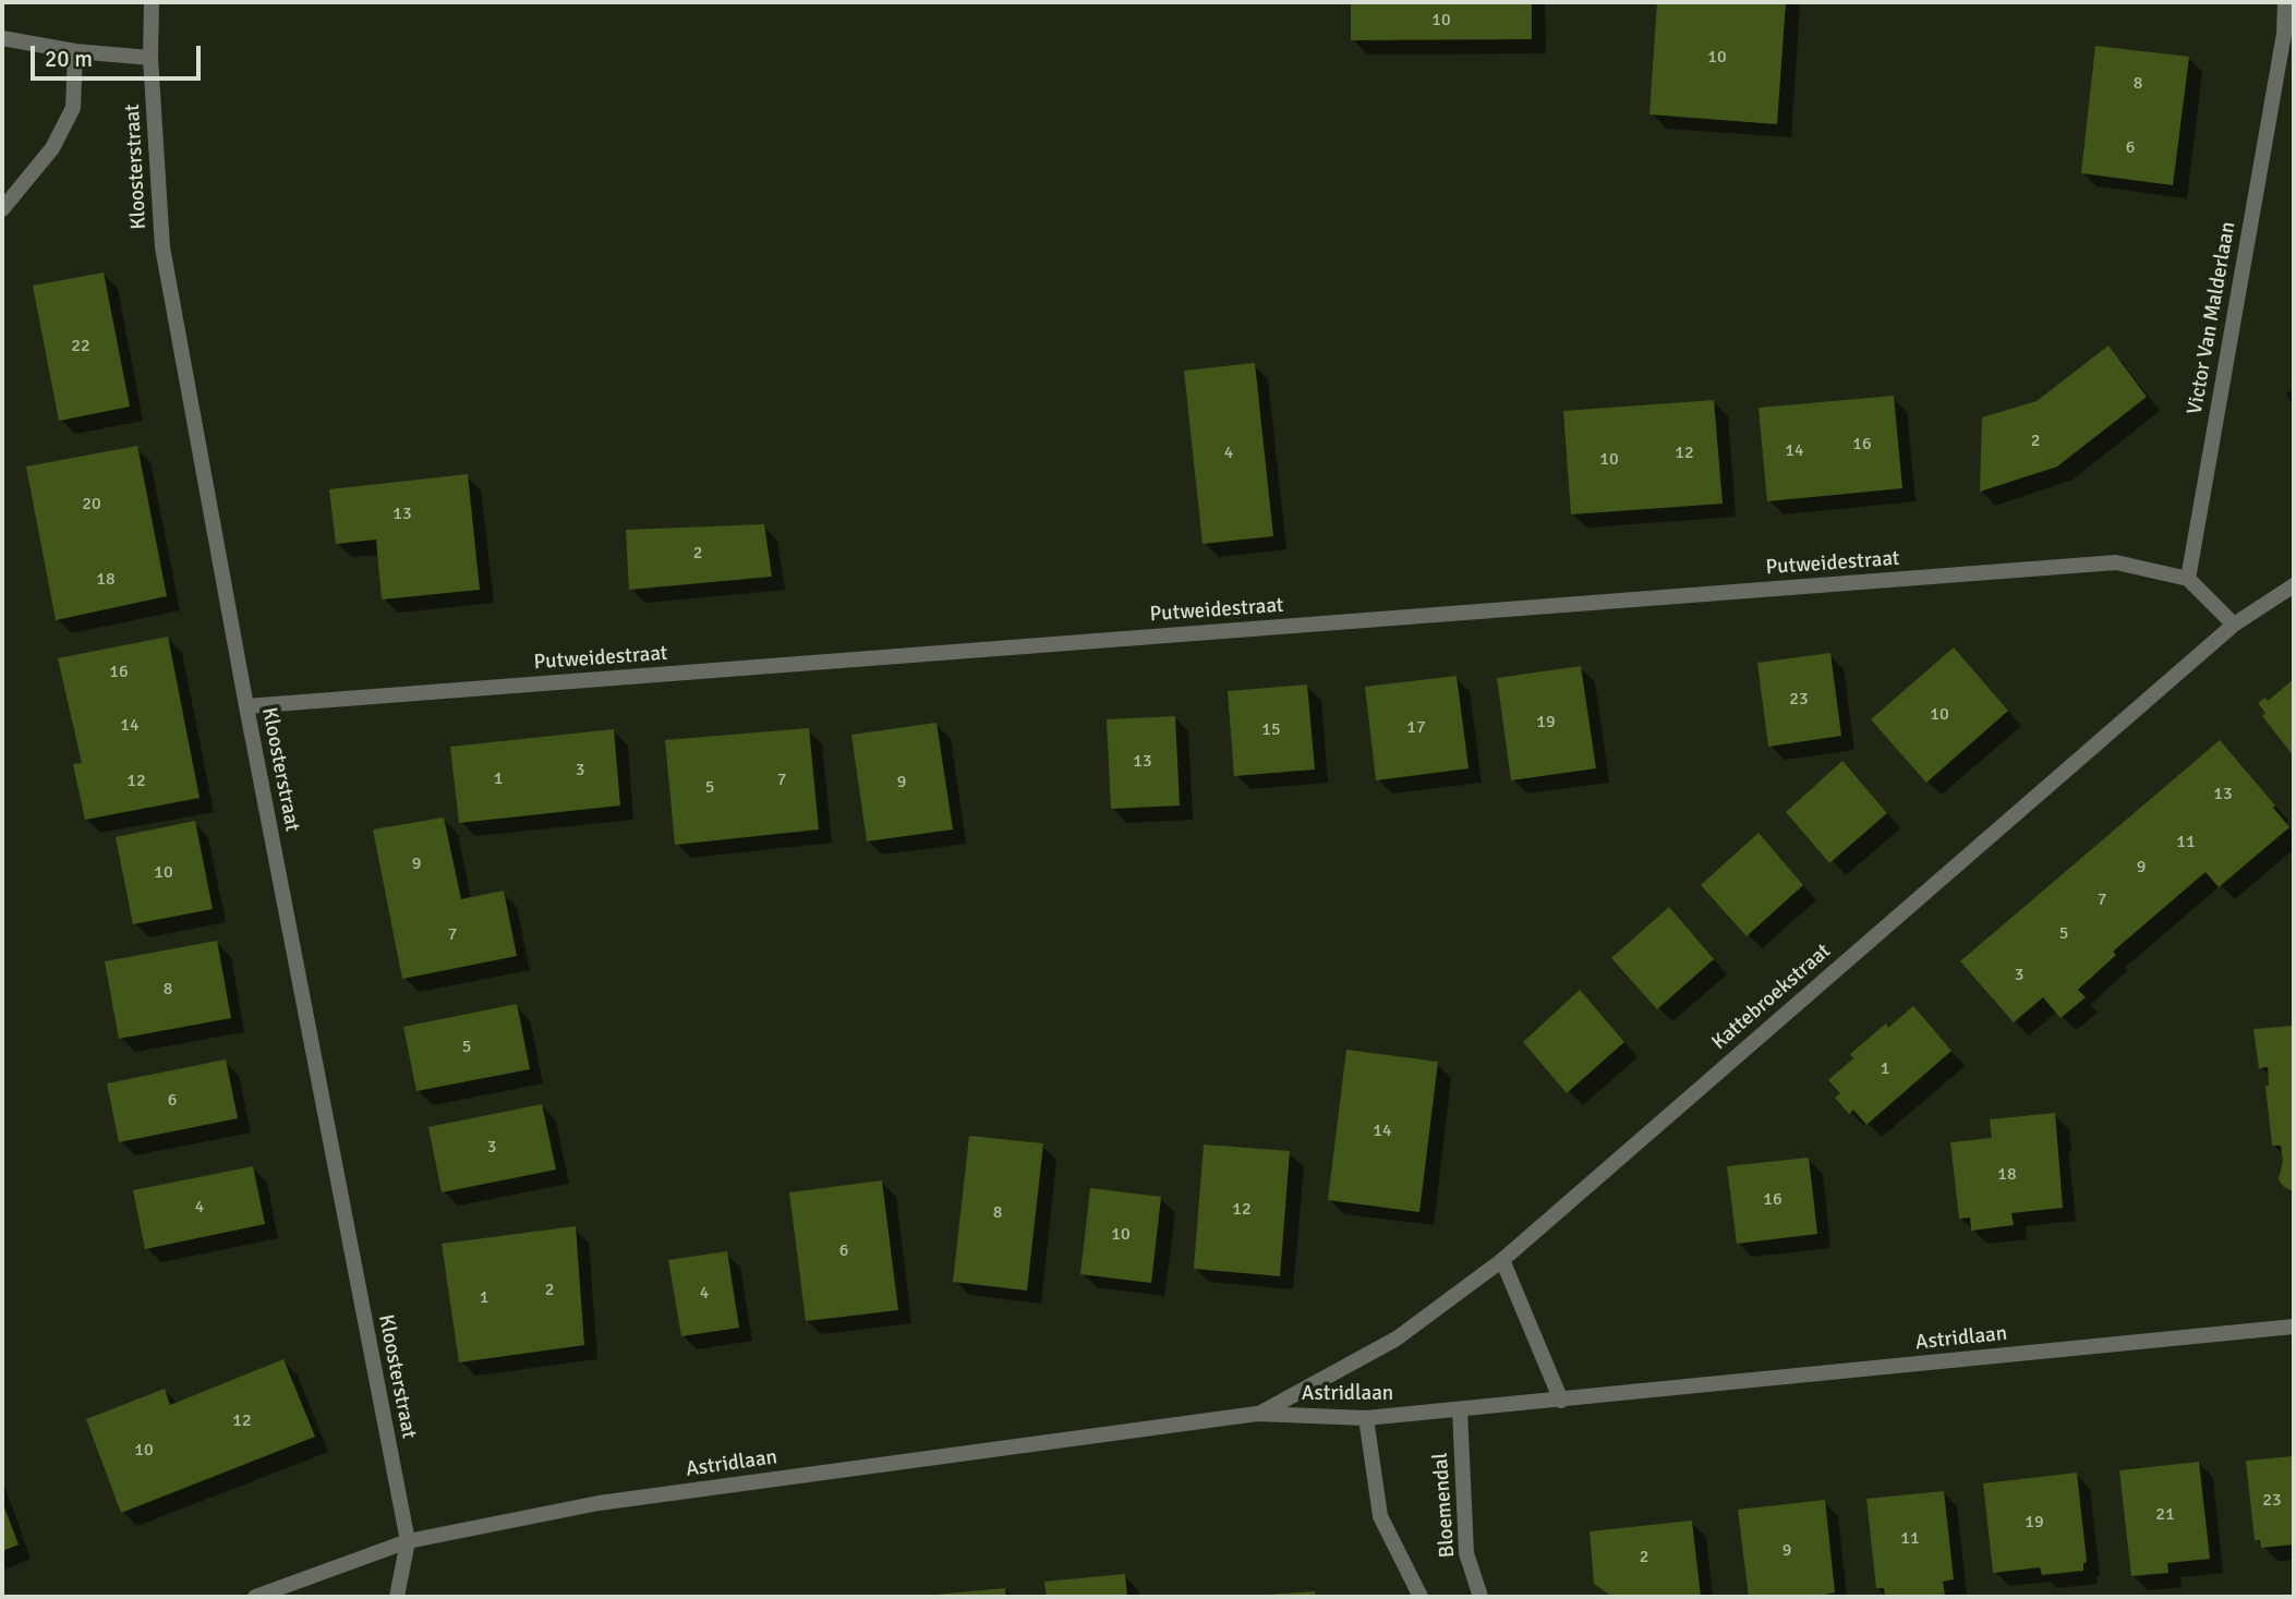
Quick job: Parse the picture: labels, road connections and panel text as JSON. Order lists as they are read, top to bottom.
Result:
{
  "streets": {
    "street": [
      "Kloosterstraat",
      "Victor Van Malderlaan",
      "Putweidestraat",
      "Kattebroekstraat",
      "Astridlaan",
      "Bloemendal"
    ]
  },
  "crossings": [
    ["Kloosterstraat", "Putweidestraat"],
    ["Kloosterstraat", "Astridlaan"],
    ["Victor Van Malderlaan", "Putweidestraat"],
    ["Kattebroekstraat", "Astridlaan"],
    ["Astridlaan", "Bloemendal"]
  ],
  "house_numbers": [
    "10",
    "10",
    "8",
    "6",
    "22",
    "2",
    "16",
    "14",
    "4",
    "12",
    "10",
    "20",
    "13",
    "2",
    "18",
    "16",
    "23",
    "10",
    "19",
    "14",
    "17",
    "15",
    "13",
    "3",
    "1",
    "7",
    "12",
    "9",
    "5",
    "13",
    "11",
    "9",
    "9",
    "10",
    "7",
    "5",
    "7",
    "3",
    "8",
    "5",
    "1",
    "6",
    "14",
    "3",
    "18",
    "16",
    "4",
    "12",
    "8",
    "10",
    "6",
    "2",
    "4",
    "1",
    "12",
    "10",
    "23",
    "21",
    "19",
    "11",
    "9",
    "2"
  ],
  "scale_bar": "20 m"
}
